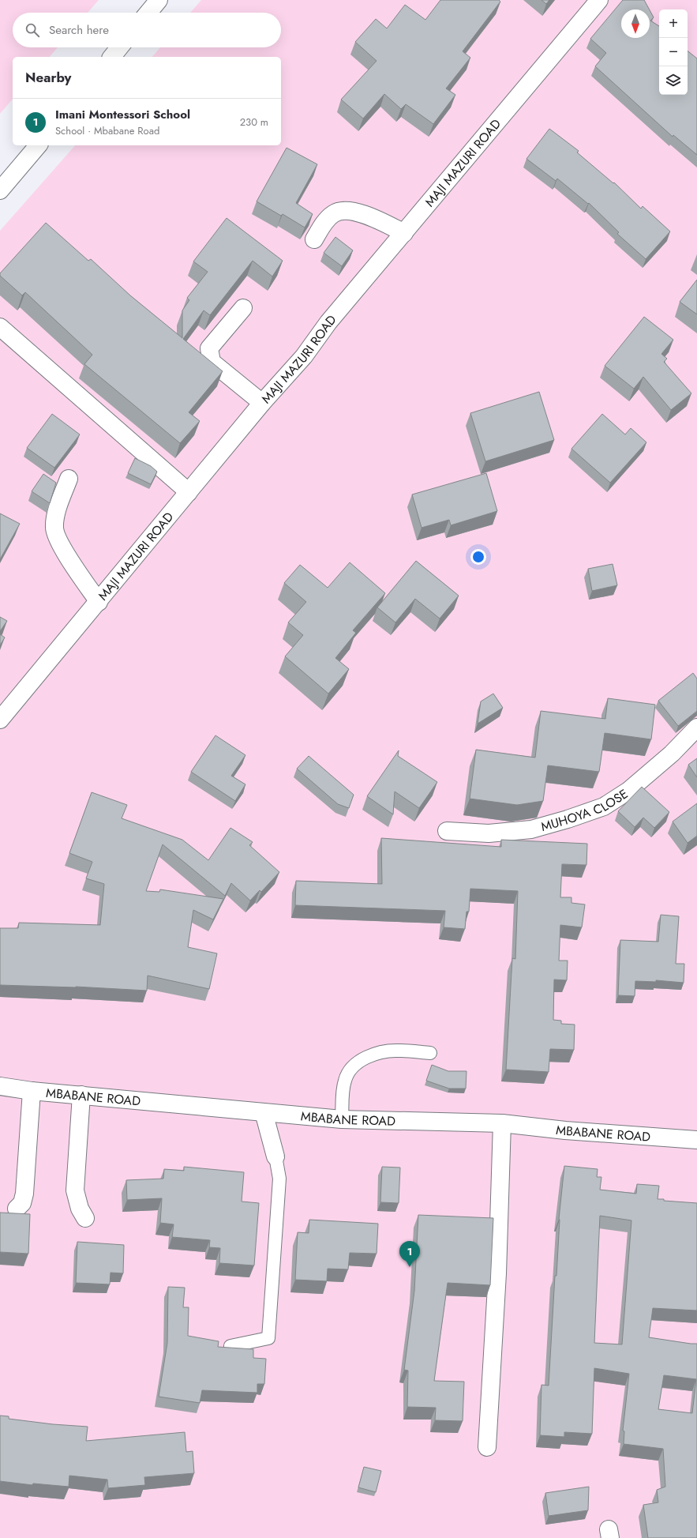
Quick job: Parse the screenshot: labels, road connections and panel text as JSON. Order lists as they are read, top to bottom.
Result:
{
  "streets": {
    "street": ["MAJI MAZURI ROAD", "MUHOYA CLOSE", "MBABANE ROAD"]
  },
  "north": "bottom",
  "page": {
    "map_buttons": ["+", "−"],
    "search": "Search here",
    "heading": "Nearby",
    "list": [
      {
        "mark": "1",
        "name": "Imani Montessori School",
        "note": "School · Mbabane Road",
        "value": "230 m"
      }
    ],
    "pins": "1"
  }
}
